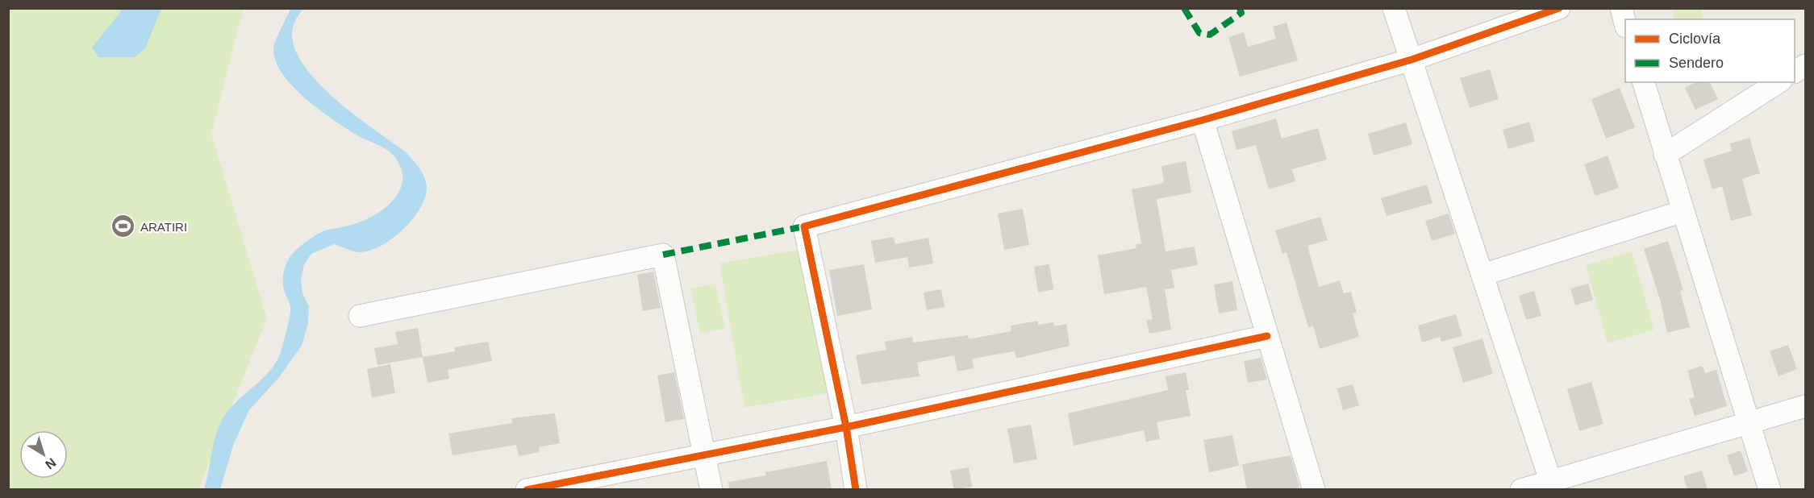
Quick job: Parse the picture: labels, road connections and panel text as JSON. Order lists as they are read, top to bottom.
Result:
{
  "places": {
    "sports": ["ARATIRI"]
  },
  "legend": ["Ciclovía", "Sendero"],
  "north": "bottom right"
}
